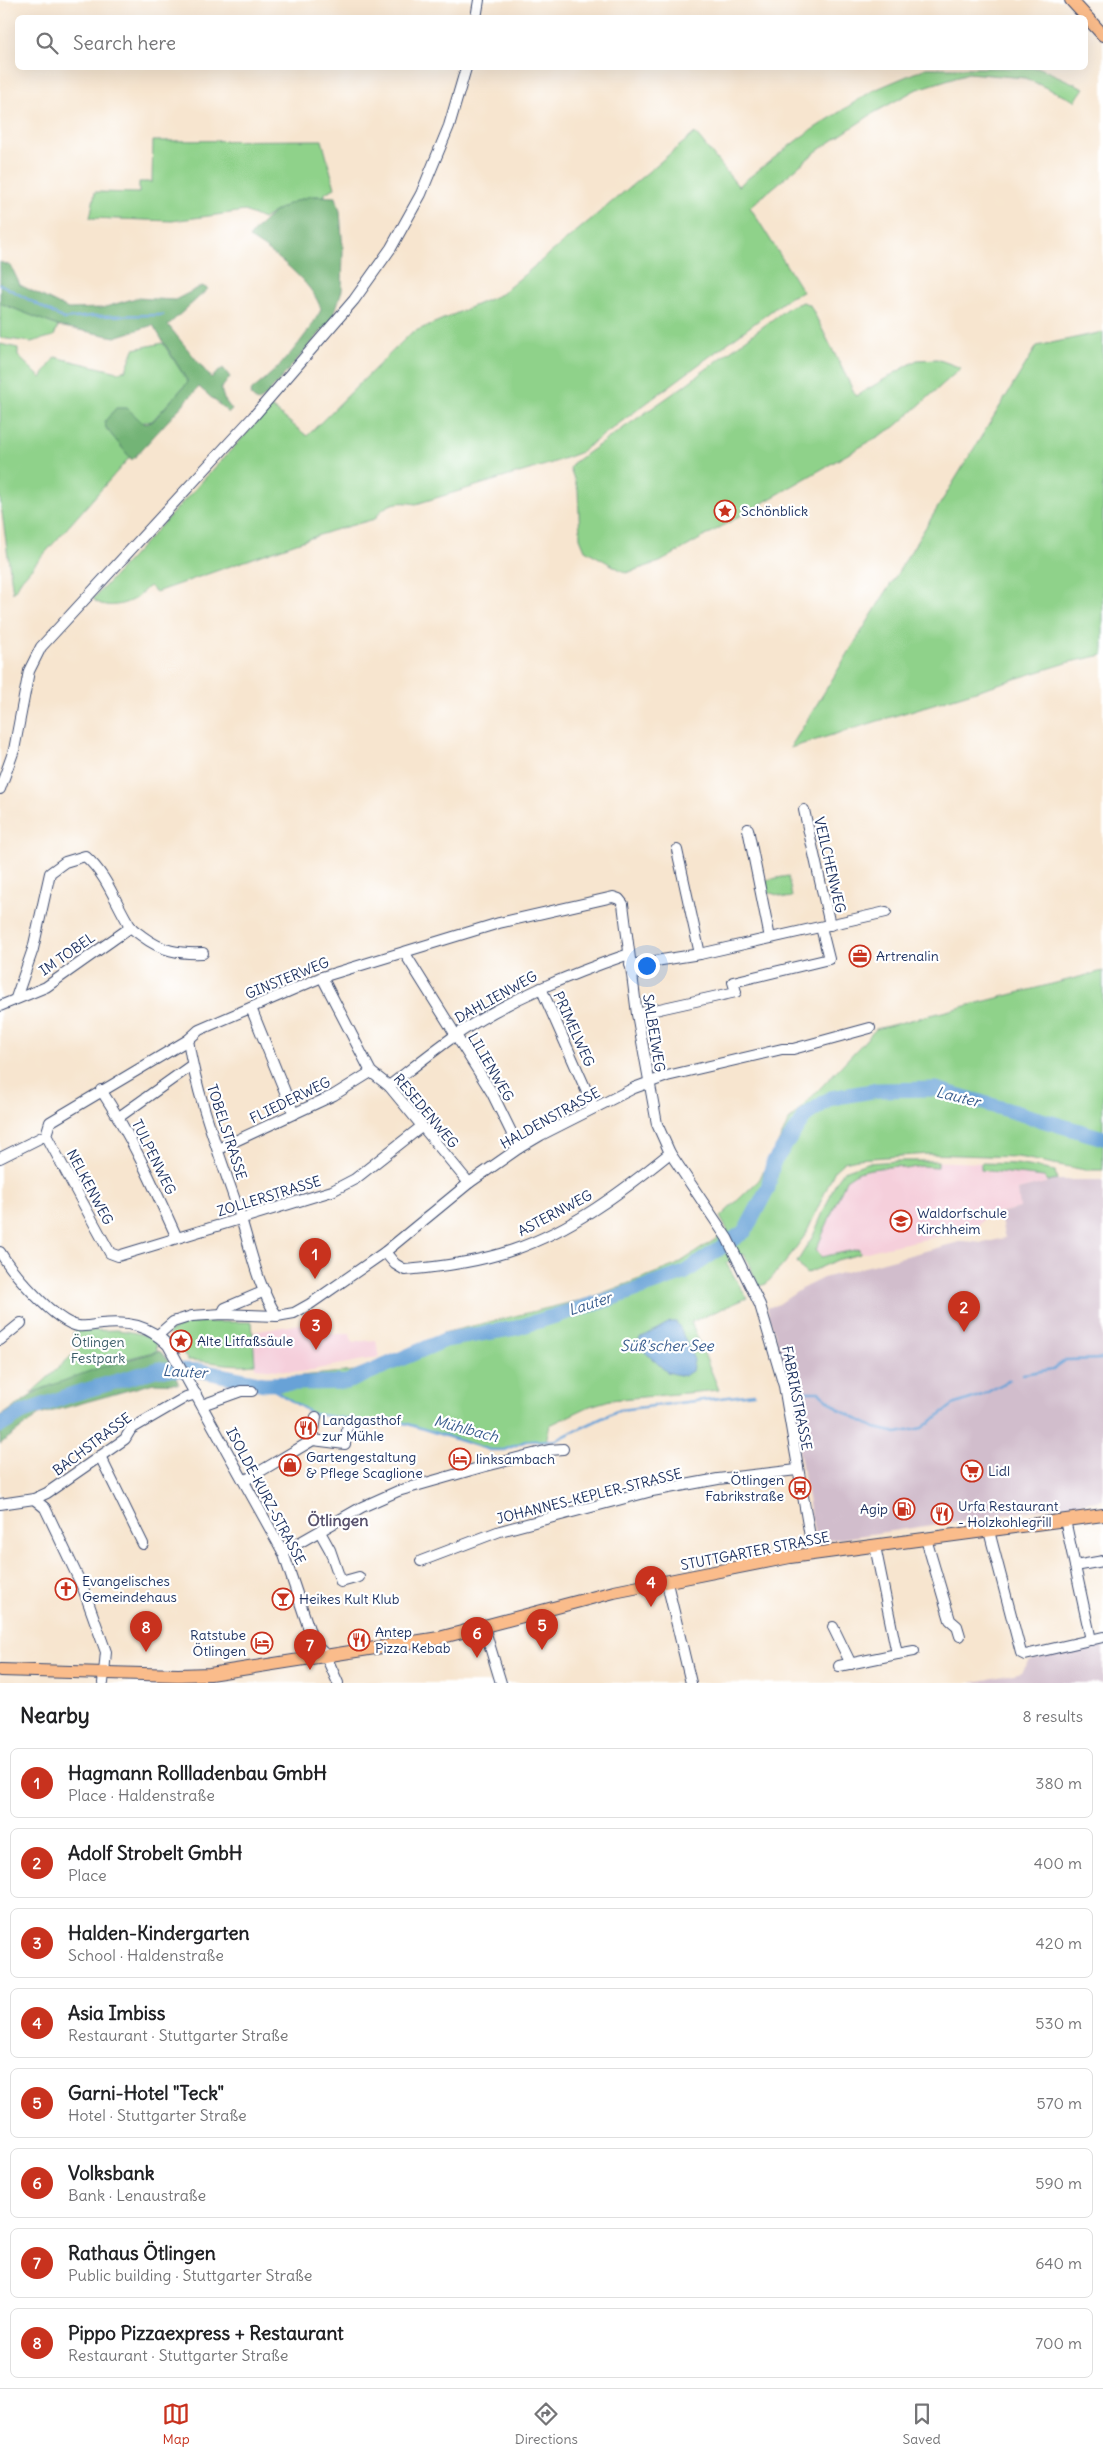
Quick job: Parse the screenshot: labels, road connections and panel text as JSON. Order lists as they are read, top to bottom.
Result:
{
  "streets": {
    "main road": ["STUTTGARTER STRASSE"],
    "street": [
      "VEILCHENWEG",
      "IM TOBEL",
      "GINSTERWEG",
      "DAHLIENWEG",
      "PRIMELWEG",
      "SALBEIWEG",
      "LILIENWEG",
      "FLIEDERWEG",
      "RESEDENWEG",
      "HALDENSTRASSE",
      "TOBELSTRASSE",
      "TULPENWEG",
      "NELKENWEG",
      "ZOLLERSTRASSE",
      "ASTERNWEG",
      "FABRIKSTRASSE",
      "BACHSTRASSE",
      "ISOLDE-KURZ-STRASSE",
      "JOHANNES-KEPLER-STRASSE"
    ]
  },
  "crossings": [
    ["VEILCHENWEG", "SALBEIWEG"],
    ["GINSTERWEG", "SALBEIWEG"],
    ["GINSTERWEG", "LILIENWEG"],
    ["GINSTERWEG", "RESEDENWEG"],
    ["GINSTERWEG", "TOBELSTRASSE"],
    ["GINSTERWEG", "TULPENWEG"],
    ["GINSTERWEG", "NELKENWEG"],
    ["DAHLIENWEG", "PRIMELWEG"],
    ["DAHLIENWEG", "SALBEIWEG"],
    ["DAHLIENWEG", "LILIENWEG"],
    ["DAHLIENWEG", "RESEDENWEG"],
    ["PRIMELWEG", "HALDENSTRASSE"],
    ["SALBEIWEG", "HALDENSTRASSE"],
    ["LILIENWEG", "HALDENSTRASSE"],
    ["FLIEDERWEG", "RESEDENWEG"],
    ["FLIEDERWEG", "TOBELSTRASSE"],
    ["RESEDENWEG", "HALDENSTRASSE"],
    ["RESEDENWEG", "ZOLLERSTRASSE"],
    ["HALDENSTRASSE", "TOBELSTRASSE"],
    ["HALDENSTRASSE", "ASTERNWEG"],
    ["HALDENSTRASSE", "ISOLDE-KURZ-STRASSE"],
    ["TOBELSTRASSE", "ZOLLERSTRASSE"],
    ["TULPENWEG", "ZOLLERSTRASSE"],
    ["NELKENWEG", "ZOLLERSTRASSE"],
    ["ASTERNWEG", "FABRIKSTRASSE"],
    ["FABRIKSTRASSE", "JOHANNES-KEPLER-STRASSE"],
    ["FABRIKSTRASSE", "STUTTGARTER STRASSE"],
    ["BACHSTRASSE", "ISOLDE-KURZ-STRASSE"],
    ["ISOLDE-KURZ-STRASSE", "STUTTGARTER STRASSE"]
  ],
  "districts": ["Ötlingen"],
  "water": ["Lauter", "Süß'scher See", "Mühlbach"],
  "parks": ["Ötlingen Festpark"],
  "places": {
    "place": ["Schönblick", "Alte Litfaßsäule"],
    "office": ["Artrenalin"],
    "school or university": ["Waldorfschule Kirchheim"],
    "restaurant": ["Landgasthof zur Mühle", "Urfa Restaurant - Holzkohlegrill", "Antep Pizza Kebab"],
    "hotel": ["linksambach", "Ratstube Ötlingen"],
    "shop": ["Gartengestaltung & Pflege Scaglione"],
    "supermarket": ["Lidl"],
    "bus stop": ["Ötlingen Fabrikstraße"],
    "fuel station": ["Agip"],
    "church": ["Evangelisches Gemeindehaus"],
    "bar": ["Heikes Kult Klub"]
  },
  "page": {
    "search": "Search here",
    "pins": [
      "1",
      "2",
      "3",
      "4",
      "5",
      "8",
      "6",
      "7"
    ],
    "heading": ["Nearby", "8 results"],
    "list": [
      {
        "mark": "1",
        "name": "Hagmann Rollladenbau GmbH",
        "note": "Place · Haldenstraße",
        "value": "380 m"
      },
      {
        "mark": "2",
        "name": "Adolf Strobelt GmbH",
        "note": "Place",
        "value": "400 m"
      },
      {
        "mark": "3",
        "name": "Halden-Kindergarten",
        "note": "School · Haldenstraße",
        "value": "420 m"
      },
      {
        "mark": "4",
        "name": "Asia Imbiss",
        "note": "Restaurant · Stuttgarter Straße",
        "value": "530 m"
      },
      {
        "mark": "5",
        "name": "Garni-Hotel \"Teck\"",
        "note": "Hotel · Stuttgarter Straße",
        "value": "570 m"
      },
      {
        "mark": "6",
        "name": "Volksbank",
        "note": "Bank · Lenaustraße",
        "value": "590 m"
      },
      {
        "mark": "7",
        "name": "Rathaus Ötlingen",
        "note": "Public building · Stuttgarter Straße",
        "value": "640 m"
      },
      {
        "mark": "8",
        "name": "Pippo Pizzaexpress + Restaurant",
        "note": "Restaurant · Stuttgarter Straße",
        "value": "700 m"
      }
    ],
    "nav": ["Map", "Directions", "Saved"]
  }
}
